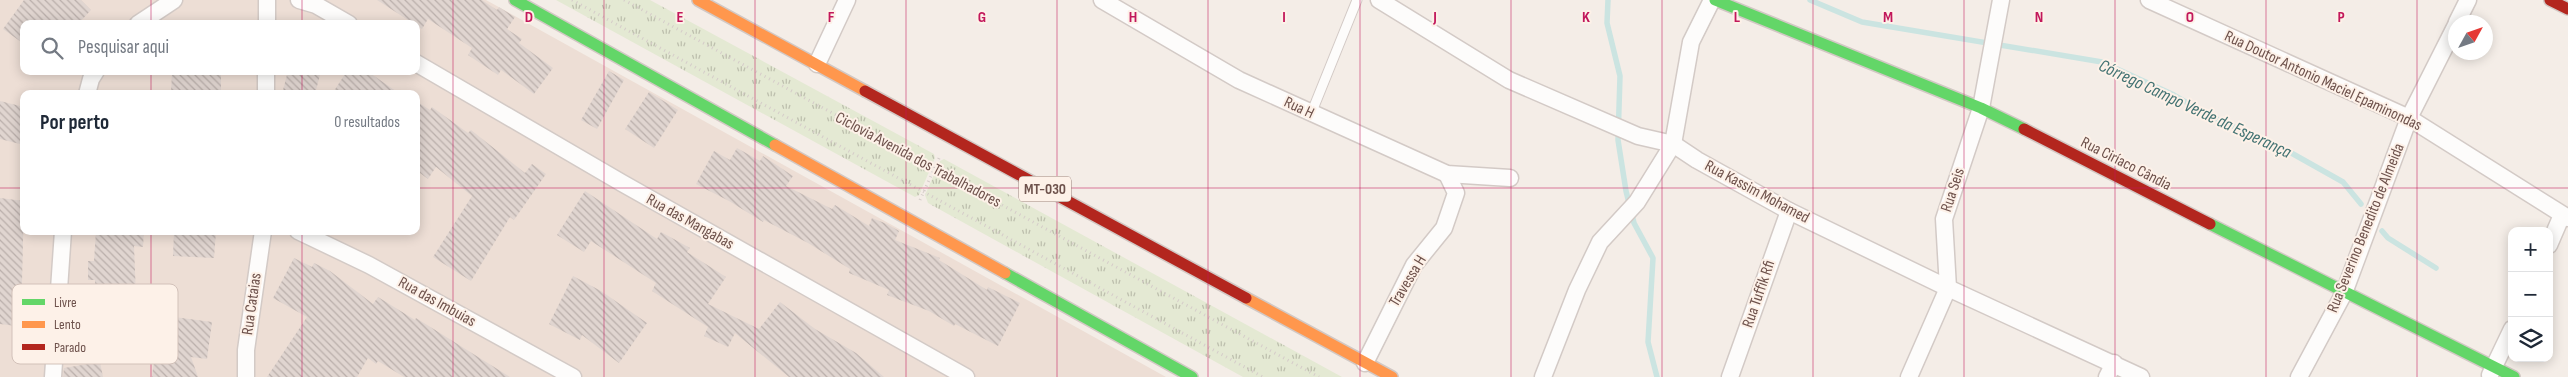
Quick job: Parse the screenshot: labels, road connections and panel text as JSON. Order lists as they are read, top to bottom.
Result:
{
  "streets": {
    "main road": ["Rua Ciríaco Cândia", "MT-030"],
    "street": [
      "Rua Doutor Antonio Maciel Epaminondas",
      "Rua H",
      "Rua Seis",
      "Rua Kassim Mohamed",
      "Rua das Mangabas",
      "Rua Severino Benedito de Almeida",
      "Travessa H",
      "Rua Tuffik Rfi",
      "Rua das Imbuias",
      "Rua Cataias"
    ],
    "path": ["Ciclovia Avenida dos Trabalhadores"]
  },
  "crossings": [
    ["Rua Doutor Antonio Maciel Epaminondas", "Rua Severino Benedito de Almeida"],
    ["Rua H", "Travessa H"],
    ["Rua Ciríaco Cândia", "Rua Seis"],
    ["Rua Ciríaco Cândia", "Rua Severino Benedito de Almeida"],
    ["MT-030", "Travessa H"],
    ["Rua Seis", "Rua Kassim Mohamed"],
    ["Rua Kassim Mohamed", "Rua Tuffik Rfi"]
  ],
  "water": ["Córrego Campo Verde da Esperança"],
  "legend": ["Livre", "Lento", "Parado"],
  "north": "top right",
  "page": {
    "search": "Pesquisar aqui",
    "heading": ["Por perto", "0 resultados"],
    "map_buttons": ["+", "−"]
  },
  "grid": {
    "columns": [
      "D",
      "E",
      "F",
      "G",
      "H",
      "I",
      "J",
      "K",
      "L",
      "M",
      "N",
      "O",
      "P"
    ]
  }
}
